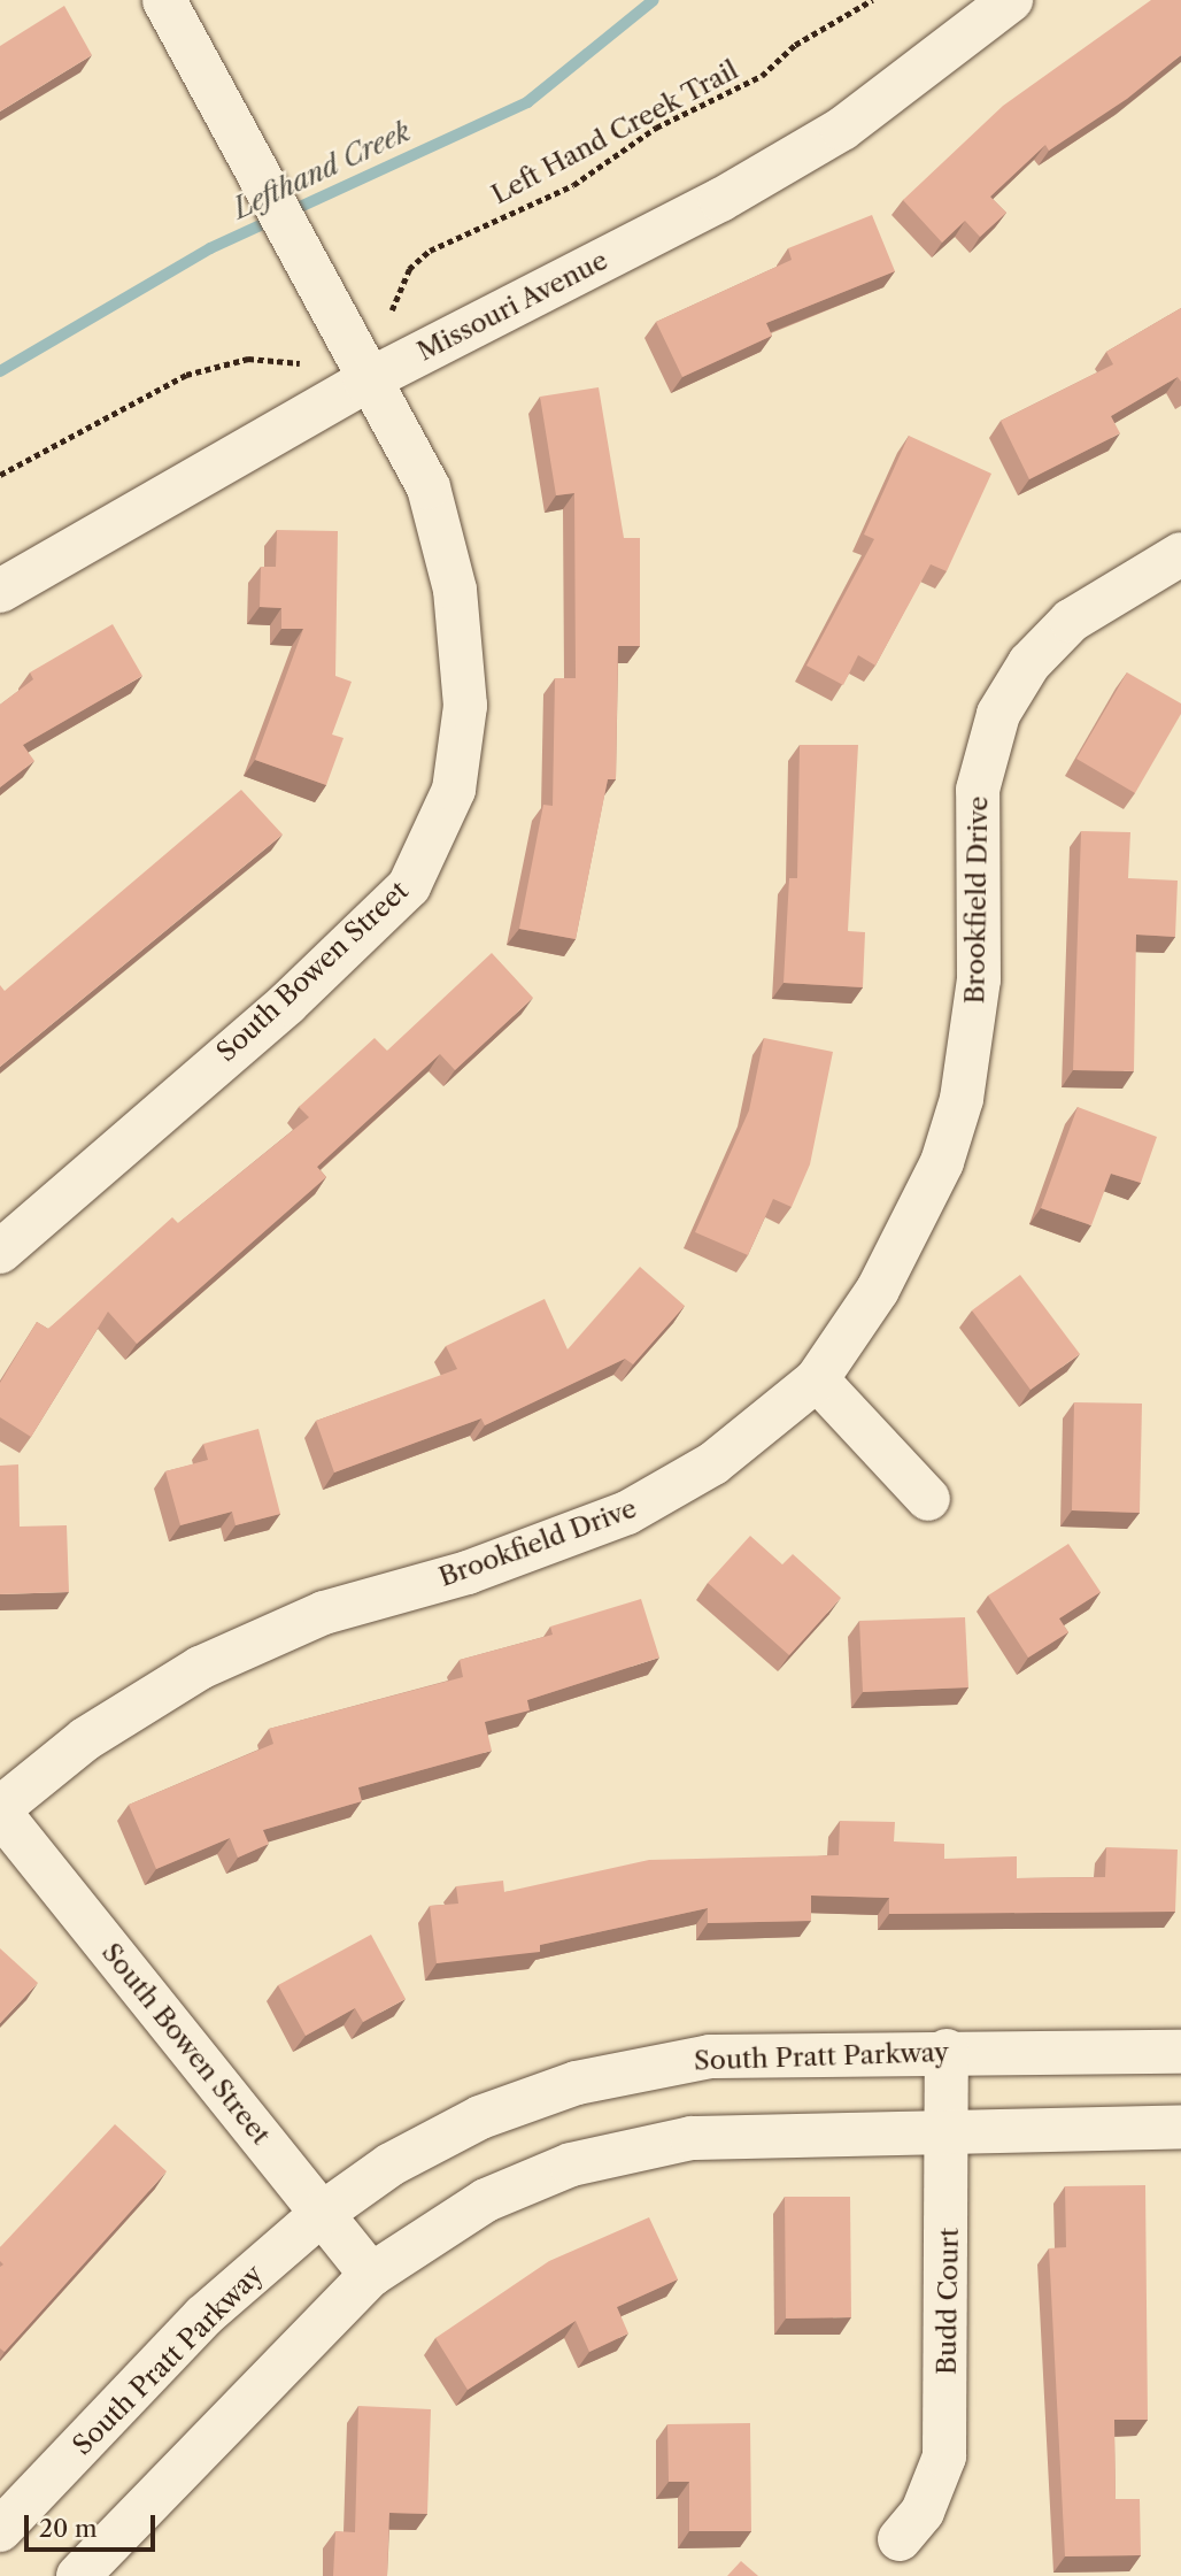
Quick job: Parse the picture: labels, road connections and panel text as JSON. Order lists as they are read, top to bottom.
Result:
{
  "streets": {
    "street": [
      "Missouri Avenue",
      "Brookfield Drive",
      "South Bowen Street",
      "South Pratt Parkway",
      "Budd Court"
    ],
    "path": ["Left Hand Creek Trail"]
  },
  "crossings": [
    ["Missouri Avenue", "South Bowen Street"],
    ["Brookfield Drive", "South Bowen Street"],
    ["South Bowen Street", "South Pratt Parkway"],
    ["South Pratt Parkway", "Budd Court"]
  ],
  "water": ["Lefthand Creek"],
  "scale_bar": "20 m"
}
